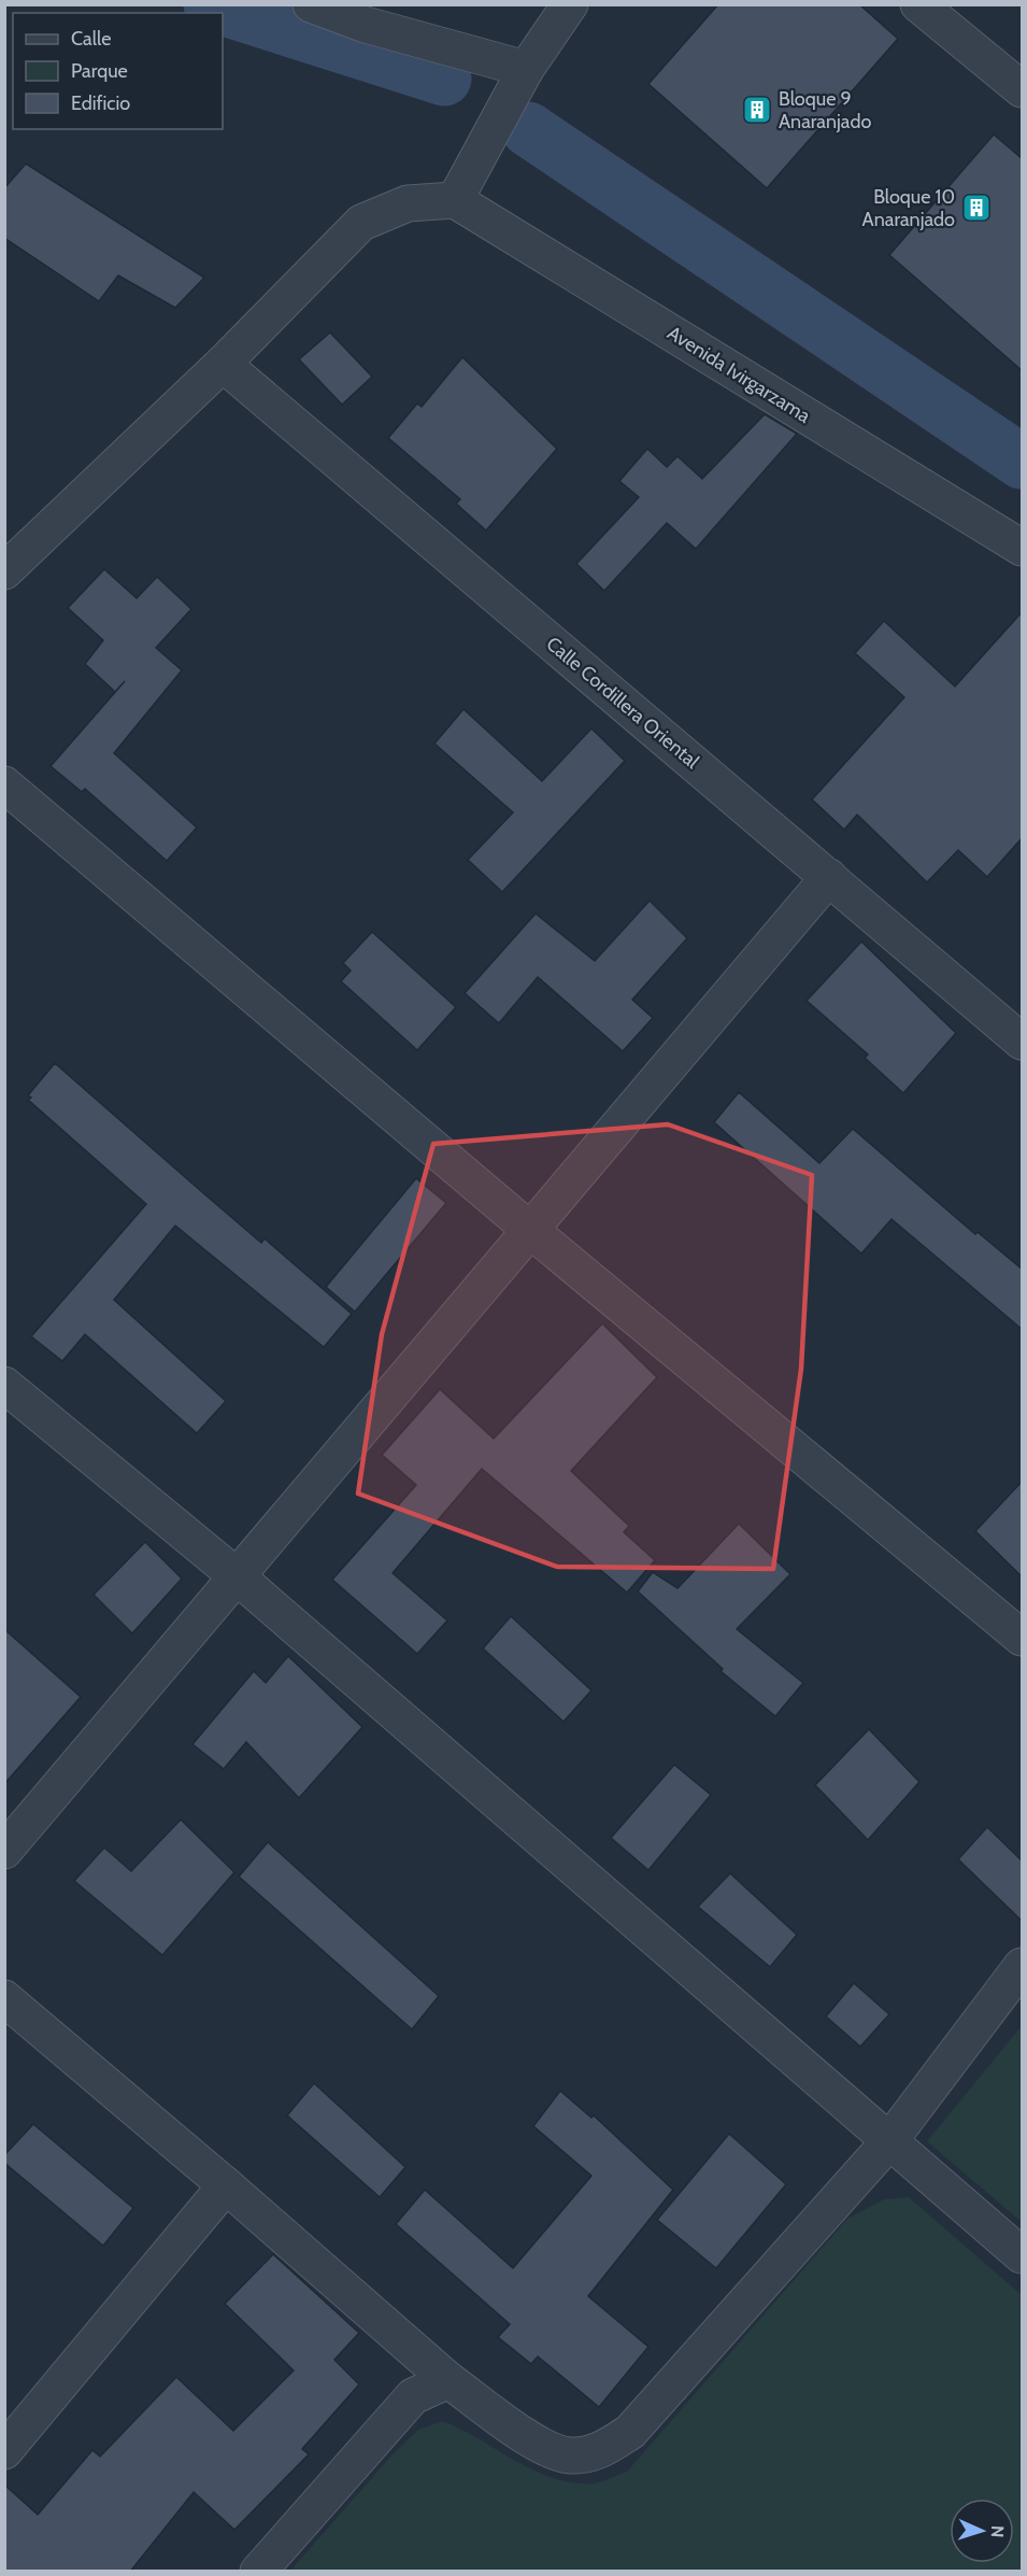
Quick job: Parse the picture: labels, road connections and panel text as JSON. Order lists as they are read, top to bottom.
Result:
{
  "streets": {
    "street": ["Avenida Ivirgarzama", "Calle Cordillera Oriental"]
  },
  "places": {
    "building": ["Bloque 9 Anaranjado", "Bloque 10 Anaranjado"]
  },
  "legend": ["Calle", "Parque", "Edificio"],
  "north": "right"
}
